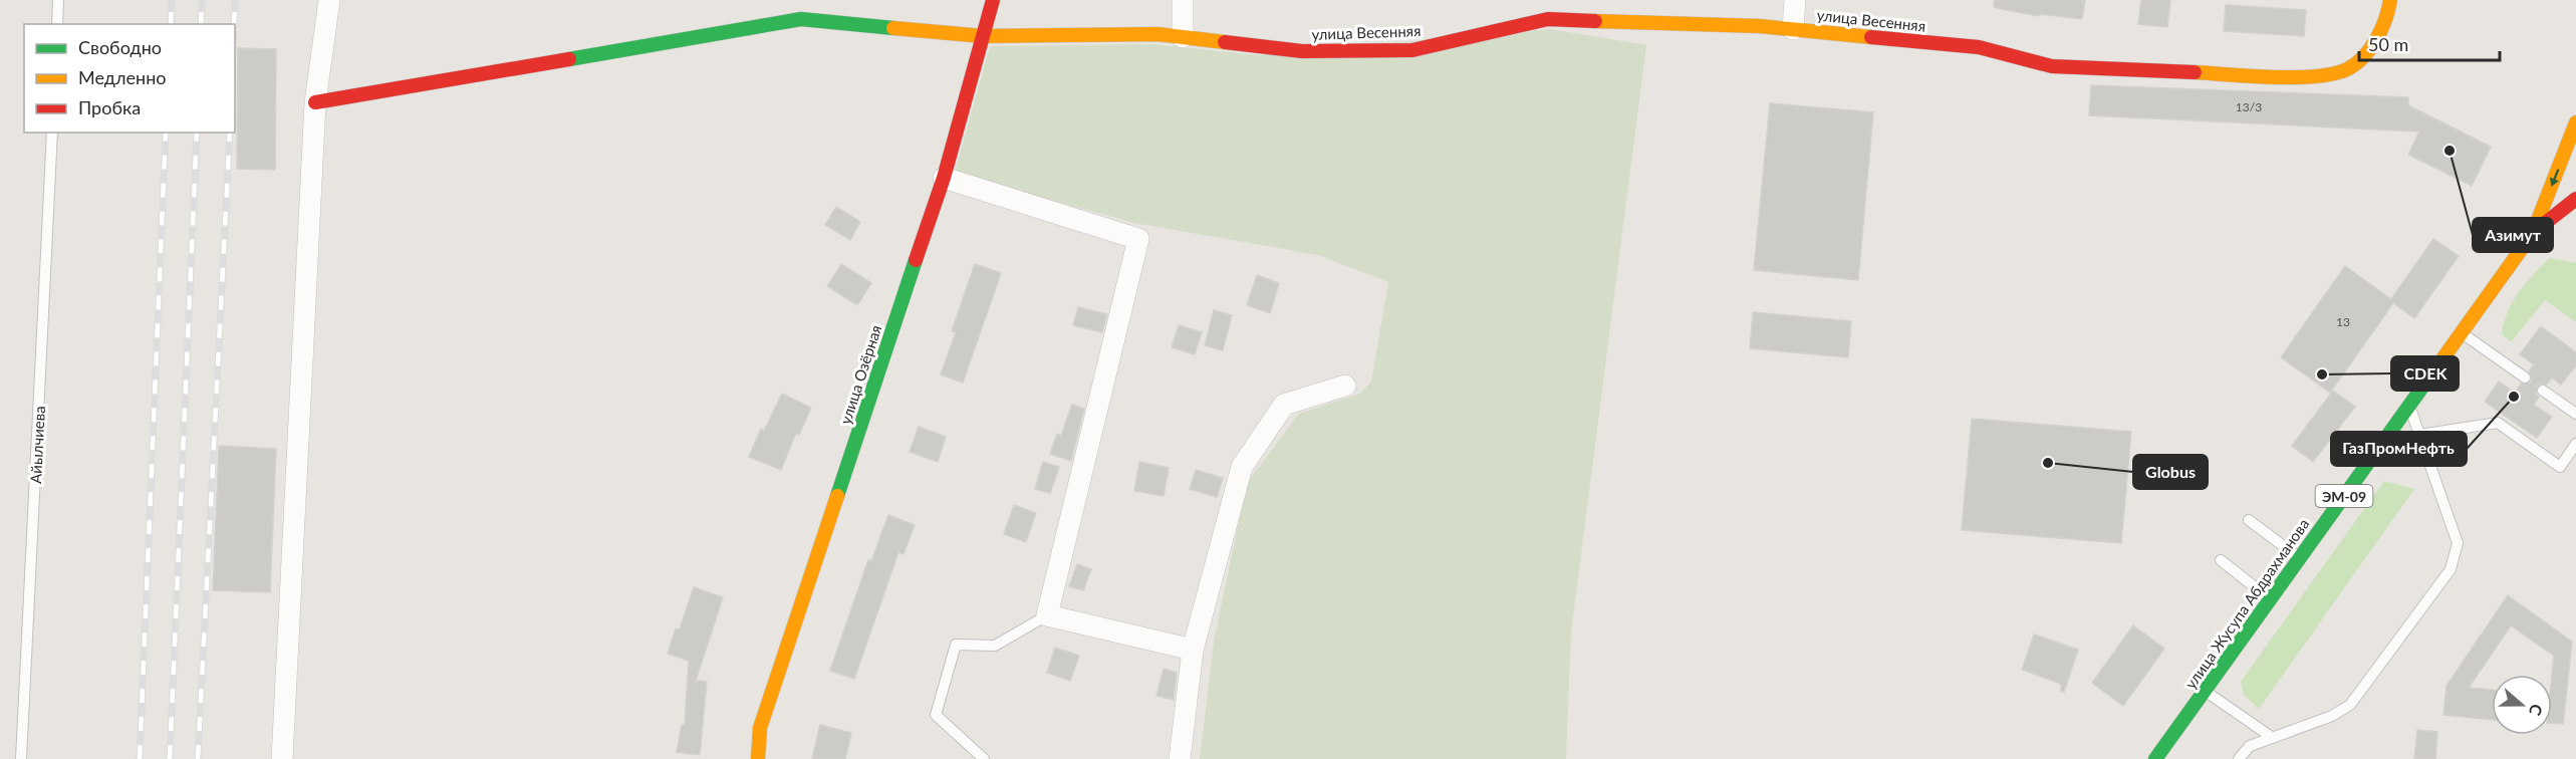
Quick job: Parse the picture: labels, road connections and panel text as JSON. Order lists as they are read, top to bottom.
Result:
{
  "streets": {
    "main road": [
      "улица Весенняя",
      "улица Озёрная",
      "ЭМ-09",
      "улица Жусупа Абдрахманова"
    ],
    "lane": ["Айылчиева"]
  },
  "crossings": [
    ["улица Весенняя", "улица Озёрная"]
  ],
  "places": [
    "Азимут",
    "CDEK",
    "ГазПромНефть",
    "Globus"
  ],
  "house_numbers": ["13/3", "13"],
  "legend": ["Свободно", "Медленно", "Пробка"],
  "scale_bar": "50 m",
  "north": "right"
}
